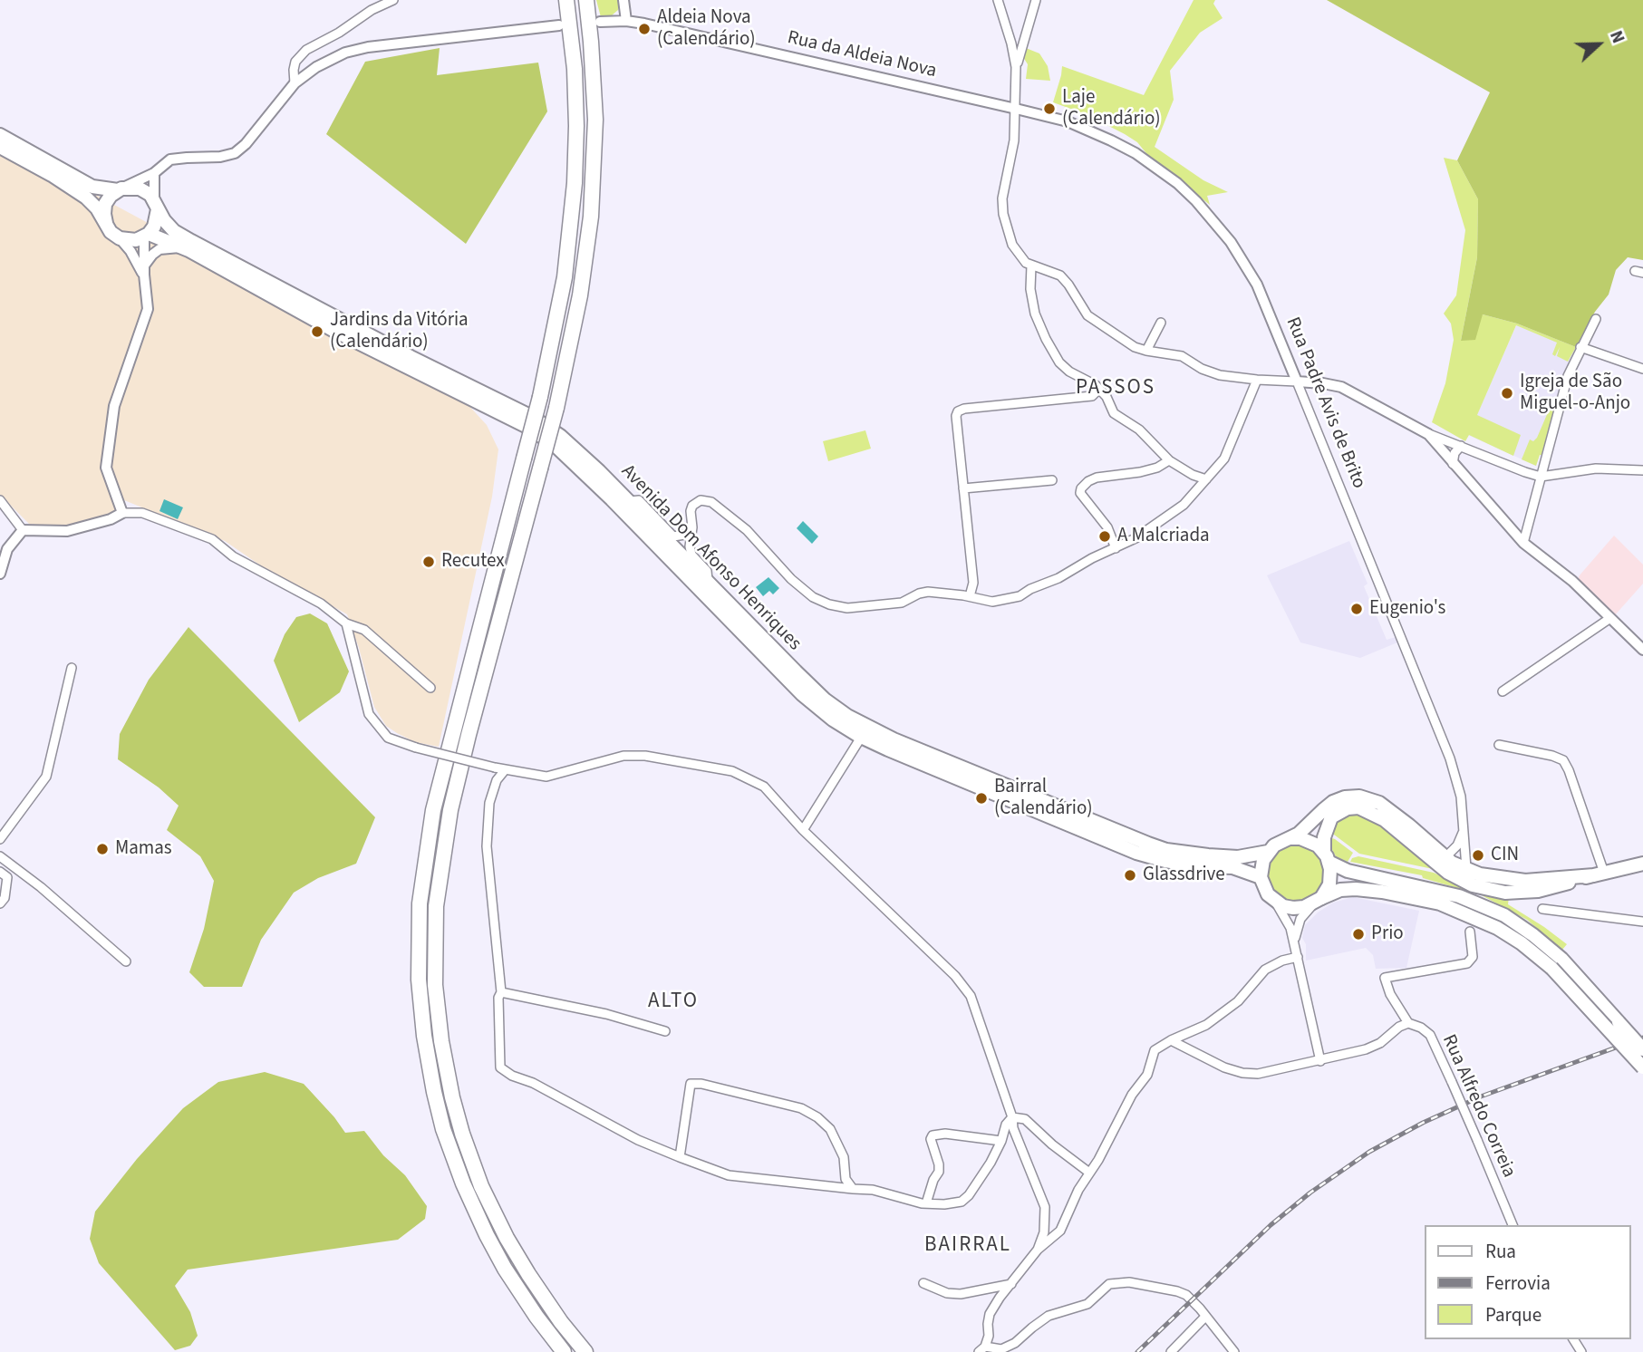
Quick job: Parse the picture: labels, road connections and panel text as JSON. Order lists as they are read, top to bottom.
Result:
{
  "streets": {
    "main road": ["Avenida Dom Afonso Henriques"],
    "street": ["Rua da Aldeia Nova", "Rua Padre Avis de Brito", "Rua Alfredo Correia"]
  },
  "crossings": [
    ["Rua da Aldeia Nova", "Rua Padre Avis de Brito"],
    ["Rua Padre Avis de Brito", "Avenida Dom Afonso Henriques"]
  ],
  "districts": ["PASSOS", "ALTO", "BAIRRAL"],
  "places": [
    "Aldeia Nova (Calendário)",
    "Laje (Calendário)",
    "Jardins da Vitória (Calendário)",
    "Igreja de São Miguel-o-Anjo",
    "A Malcriada",
    "Recutex",
    "Eugenio's",
    "Bairral (Calendário)",
    "Mamas",
    "CIN",
    "Glassdrive",
    "Prio"
  ],
  "legend": ["Rua", "Ferrovia", "Parque"],
  "north": "right"
}
